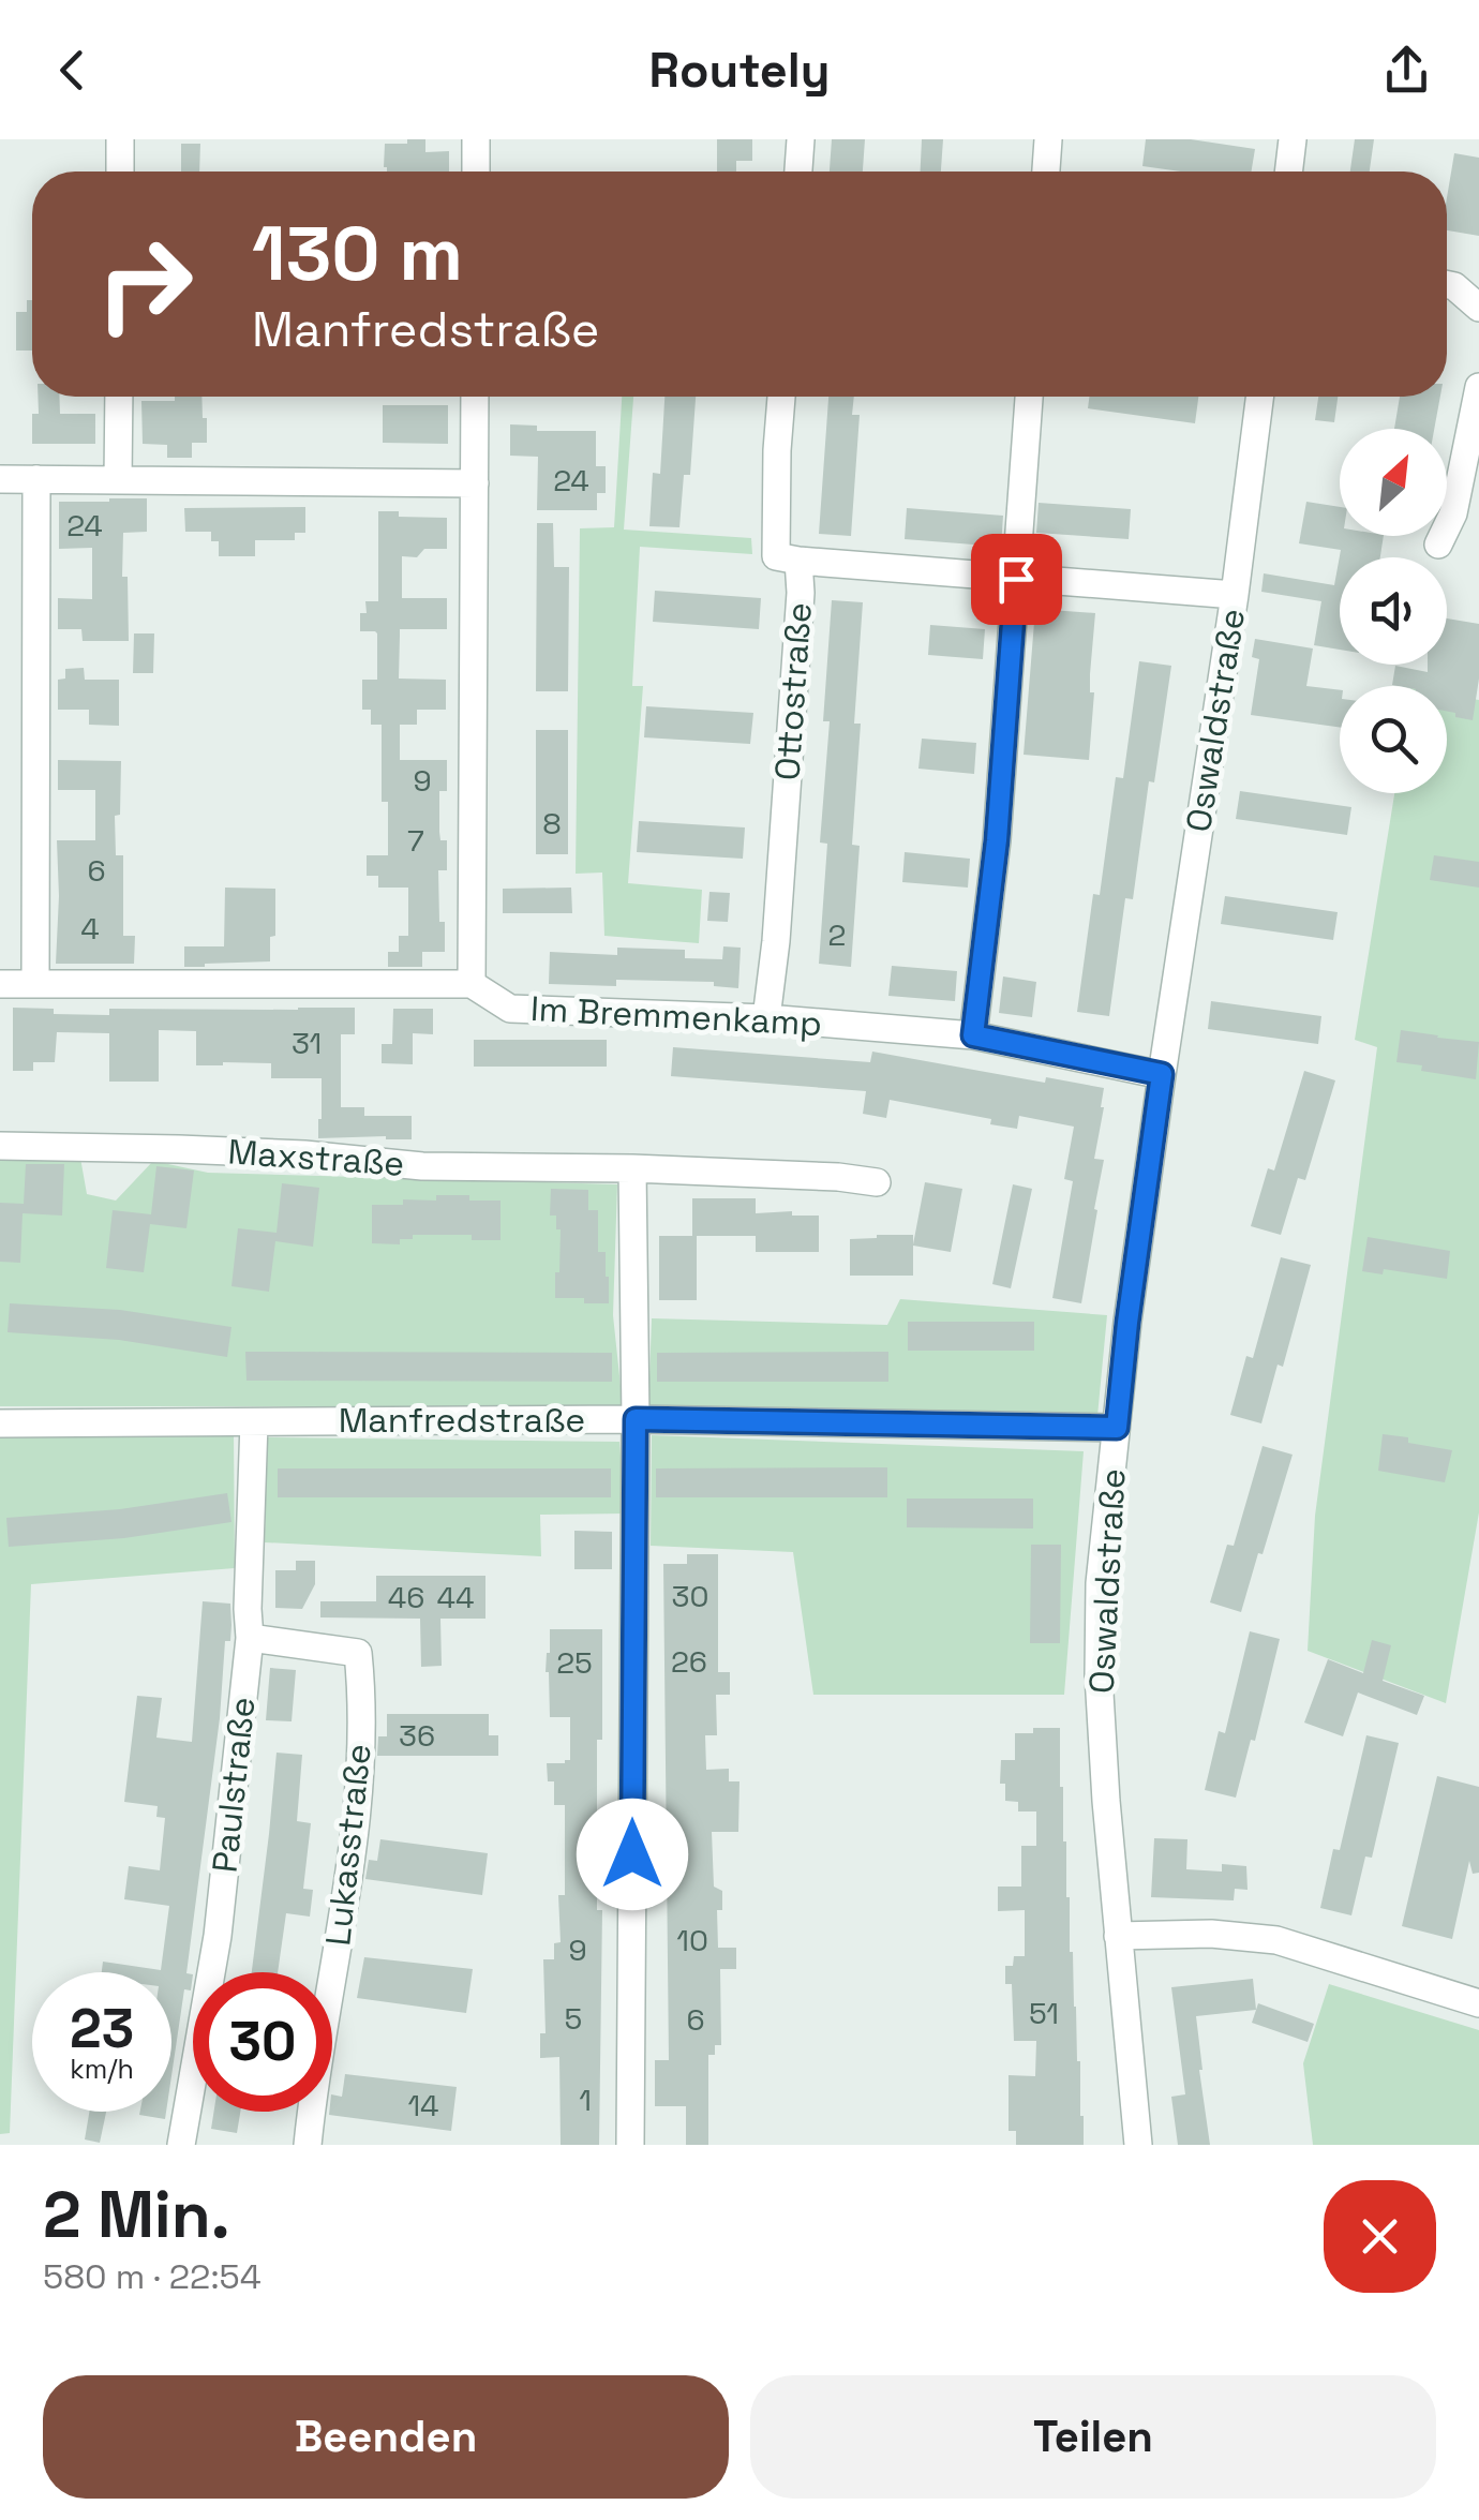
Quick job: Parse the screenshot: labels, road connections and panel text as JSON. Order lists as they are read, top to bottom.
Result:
{
  "streets": {
    "street": [
      "Ottostraße",
      "Oswaldstraße",
      "Im Bremmenkamp",
      "Maxstraße",
      "Manfredstraße",
      "Paulstraße",
      "Lukasstraße"
    ]
  },
  "crossings": [
    ["Ottostraße", "Im Bremmenkamp"],
    ["Oswaldstraße", "Im Bremmenkamp"],
    ["Oswaldstraße", "Manfredstraße"],
    ["Manfredstraße", "Paulstraße"],
    ["Paulstraße", "Lukasstraße"]
  ],
  "house_numbers": [
    "24",
    "24",
    "9",
    "8",
    "7",
    "6",
    "4",
    "2",
    "31",
    "30",
    "46",
    "44",
    "26",
    "25",
    "36",
    "10",
    "9",
    "51",
    "5",
    "6",
    "1",
    "14"
  ],
  "north": "top right",
  "page": {
    "header": "Routely",
    "turn": ["130 m", "Manfredstraße"],
    "speed": "23 km/h",
    "limit": "30",
    "heading": ["2 Min.", "580 m · 22:54"],
    "buttons": ["Beenden", "Teilen"]
  }
}
